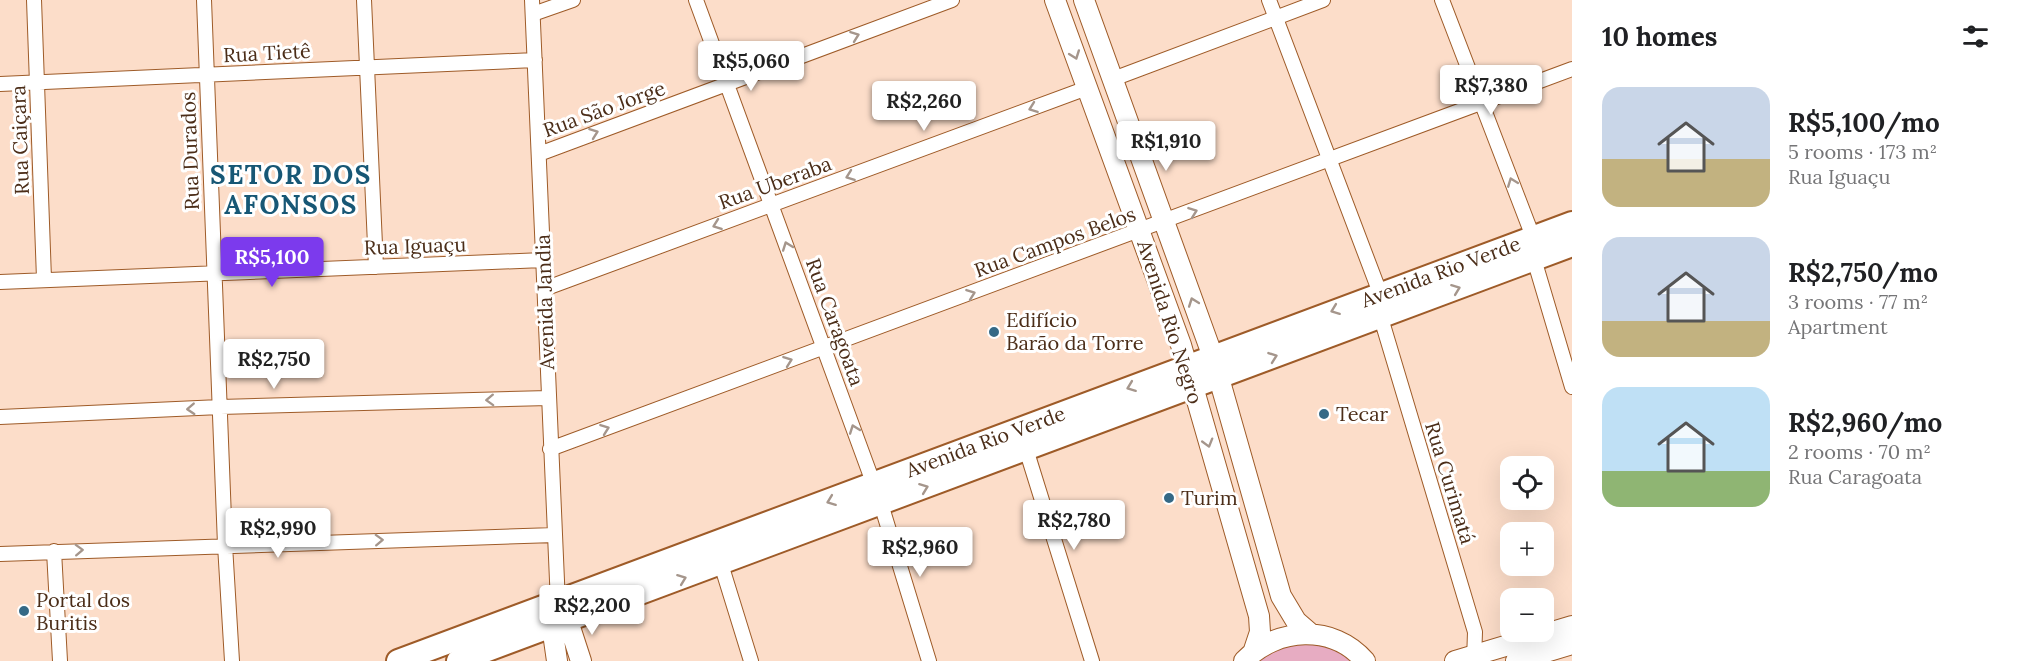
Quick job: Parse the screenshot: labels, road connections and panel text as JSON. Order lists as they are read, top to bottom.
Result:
{
  "streets": {
    "main road": ["Avenida Rio Verde", "Avenida Jandia", "Avenida Rio Negro"],
    "street": [
      "Rua Tietê",
      "Rua São Jorge",
      "Rua Caiçara",
      "Rua Durados",
      "Rua Uberaba",
      "Rua Campos Belos",
      "Rua Iguaçu",
      "Rua Caragoata",
      "Rua Curimatá"
    ]
  },
  "crossings": [
    ["Rua Tietê", "Rua Caiçara"],
    ["Rua Tietê", "Rua Durados"],
    ["Rua Tietê", "Avenida Jandia"],
    ["Rua São Jorge", "Avenida Jandia"],
    ["Rua São Jorge", "Rua Caragoata"],
    ["Rua Caiçara", "Rua Iguaçu"],
    ["Rua Durados", "Rua Iguaçu"],
    ["Rua Uberaba", "Avenida Jandia"],
    ["Rua Uberaba", "Rua Caragoata"],
    ["Rua Uberaba", "Avenida Rio Negro"],
    ["Rua Campos Belos", "Avenida Jandia"],
    ["Rua Campos Belos", "Rua Caragoata"],
    ["Rua Campos Belos", "Avenida Rio Negro"],
    ["Rua Iguaçu", "Avenida Jandia"],
    ["Avenida Rio Verde", "Avenida Jandia"],
    ["Avenida Rio Verde", "Rua Caragoata"],
    ["Avenida Rio Verde", "Avenida Rio Negro"],
    ["Avenida Rio Verde", "Rua Curimatá"]
  ],
  "one_way": [
    "Rua São Jorge",
    "Rua Uberaba",
    "Rua Campos Belos",
    "Rua Caragoata"
  ],
  "districts": ["SETOR DOS AFONSOS"],
  "places": [
    "Edifício Barão da Torre",
    "Tecar",
    "Turim",
    "Portal dos Buritis"
  ],
  "page": {
    "heading": "10 homes",
    "price": [
      "R$5,060",
      "R$7,380",
      "R$2,260",
      "R$1,910",
      "R$5,100",
      "R$2,750",
      "R$2,780",
      "R$2,990",
      "R$2,960",
      "R$2,200"
    ],
    "list": [
      {
        "name": "R$5,100/mo",
        "note": "5 rooms · 173 m² · Rua Iguaçu"
      },
      {
        "name": "R$2,750/mo",
        "note": "3 rooms · 77 m² · Apartment"
      },
      {
        "name": "R$2,960/mo",
        "note": "2 rooms · 70 m² · Rua Caragoata"
      }
    ],
    "map_buttons": ["+", "−"]
  }
}
